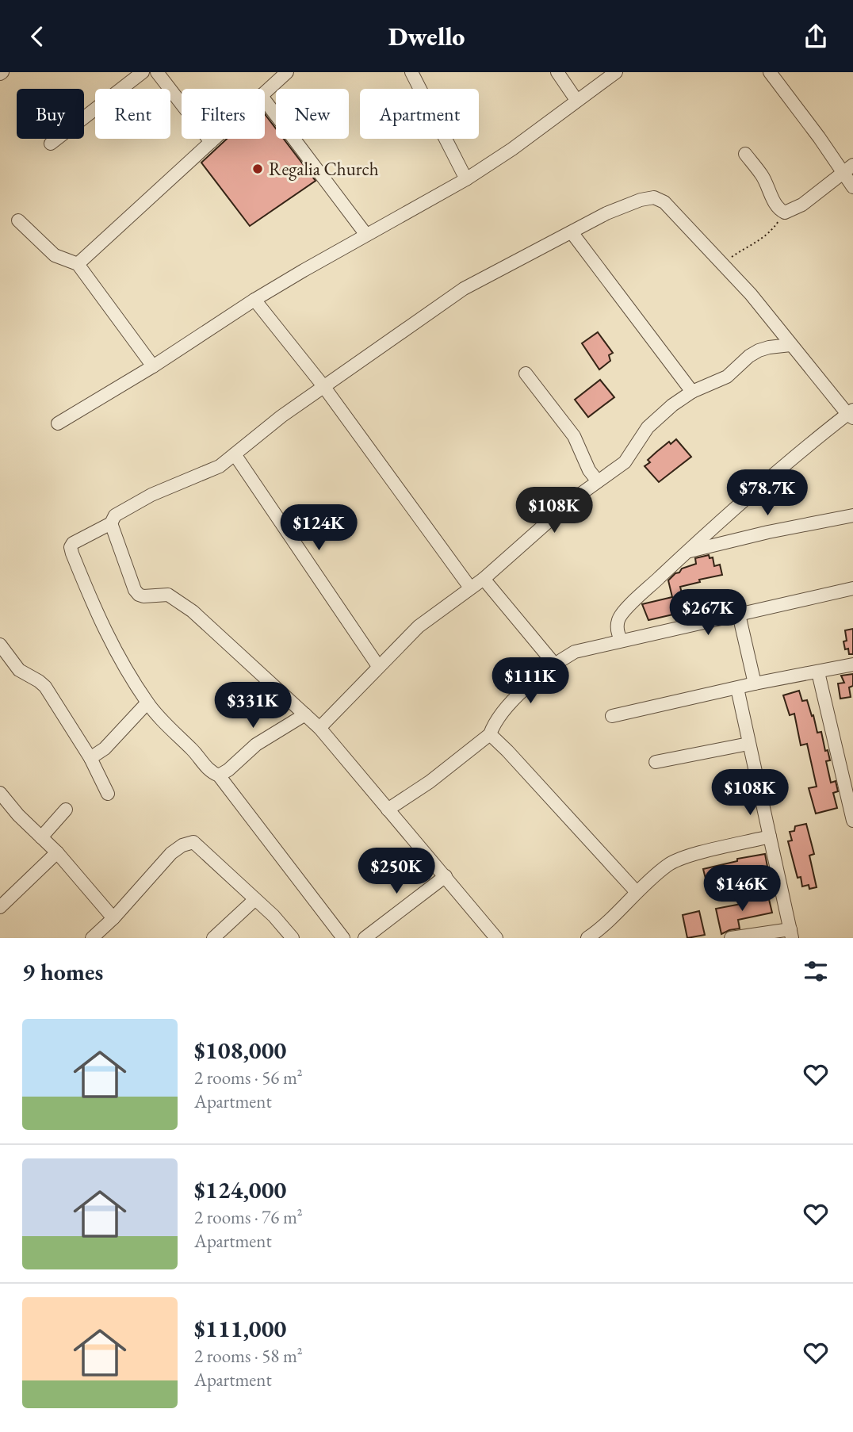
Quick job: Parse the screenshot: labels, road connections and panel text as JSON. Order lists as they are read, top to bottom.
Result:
{
  "places": ["Regalia Church"],
  "page": {
    "header": "Dwello",
    "chip": [
      "Buy",
      "Rent",
      "Filters",
      "New",
      "Apartment"
    ],
    "price": [
      "$78.7K",
      "$108K",
      "$124K",
      "$267K",
      "$111K",
      "$331K",
      "$108K",
      "$250K",
      "$146K"
    ],
    "heading": "9 homes",
    "list": [
      {
        "name": "$108,000",
        "note": "2 rooms · 56 m² · Apartment"
      },
      {
        "name": "$124,000",
        "note": "2 rooms · 76 m² · Apartment"
      },
      {
        "name": "$111,000",
        "note": "2 rooms · 58 m² · Apartment"
      }
    ]
  }
}
